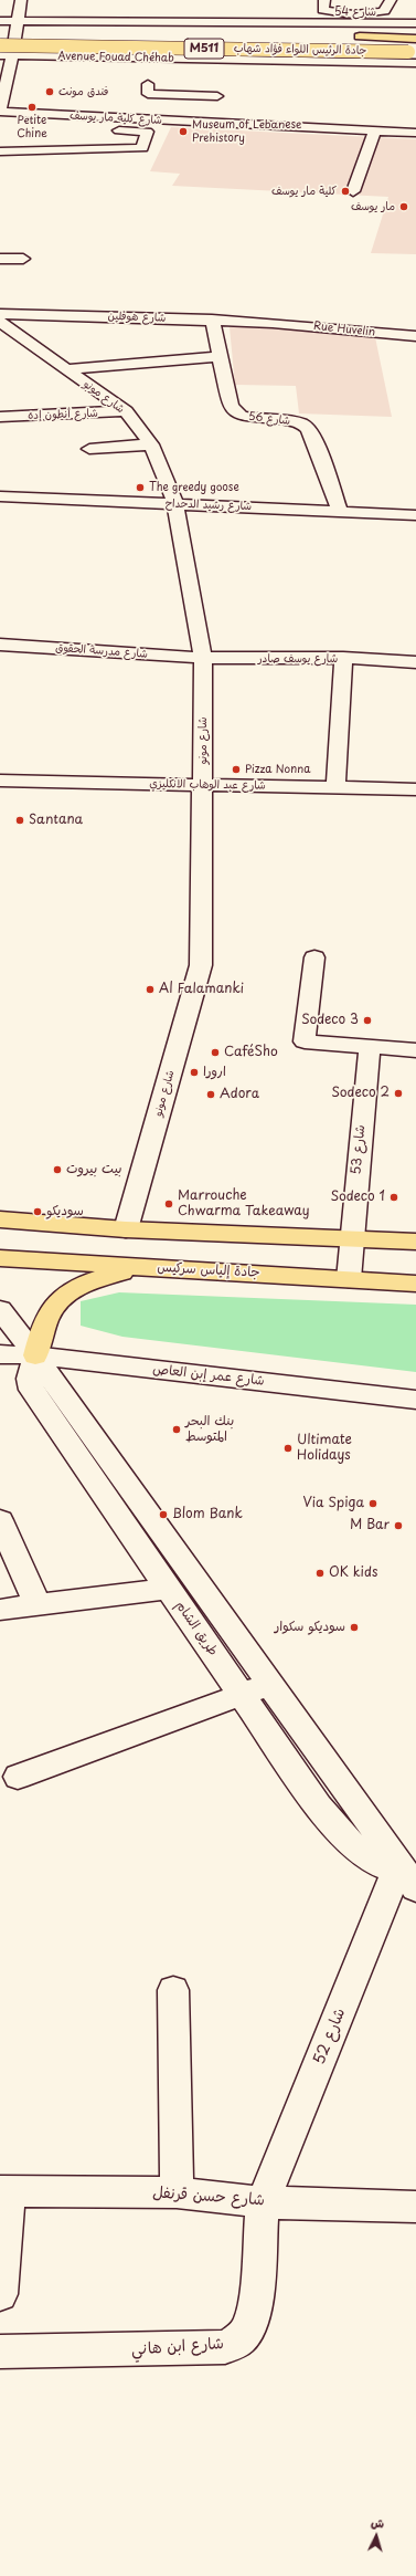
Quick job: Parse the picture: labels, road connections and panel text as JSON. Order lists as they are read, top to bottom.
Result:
{
  "streets": {
    "main road": ["M511", "جادة الرئيس اللواء فؤاد شهاب", "جادة إلياس سركيس"],
    "street": [
      "شارع 54",
      "Avenue Fouad Chéhab",
      "شارع كلية مار يوسف",
      "شارع هوفلين",
      "Rue Huvelin",
      "شارع مونو",
      "شارع أنطون إده",
      "شارع 56",
      "شارع رشيد الدحداح",
      "شارع مدرسة الحقوق",
      "شارع يوسف صادر",
      "شارع عبد الوهاب الانكليزي",
      "شارع 53",
      "شارع عمر إبن العاص",
      "طريق الشام",
      "شارع 52",
      "شارع حسن قرنفل",
      "شارع ابن هاني"
    ]
  },
  "crossings": [
    ["شارع هوفلين", "Rue Huvelin"],
    ["شارع هوفلين", "شارع 56"],
    ["شارع مونو", "شارع أنطون إده"],
    ["شارع مونو", "شارع رشيد الدحداح"],
    ["شارع مونو", "شارع مدرسة الحقوق"],
    ["شارع مونو", "شارع يوسف صادر"],
    ["شارع مونو", "شارع عبد الوهاب الانكليزي"],
    ["شارع 56", "شارع رشيد الدحداح"],
    ["شارع مدرسة الحقوق", "شارع يوسف صادر"],
    ["شارع يوسف صادر", "شارع عبد الوهاب الانكليزي"],
    ["شارع 53", "جادة إلياس سركيس"],
    ["شارع عمر إبن العاص", "طريق الشام"],
    ["طريق الشام", "شارع 52"],
    ["شارع 52", "شارع حسن قرنفل"],
    ["شارع 52", "شارع ابن هاني"],
    ["شارع حسن قرنفل", "شارع ابن هاني"]
  ],
  "places": [
    "فندق مونت",
    "Petite Chine",
    "Museum of Lebanese Prehistory",
    "كلية مار يوسف",
    "مار يوسف",
    "The greedy goose",
    "Pizza Nonna",
    "Santana",
    "Al Falamanki",
    "Sodeco 3",
    "CaféSho",
    "ارورا",
    "Sodeco 2",
    "Adora",
    "بيت بيروت",
    "Sodeco 1",
    "Marrouche Chwarma Takeaway",
    "سوديكو",
    "بنك البحر المتوسط",
    "Ultimate Holidays",
    "Via Spiga",
    "Blom Bank",
    "M Bar",
    "OK kids",
    "سوديكو سكوار"
  ],
  "north": "top"
}
